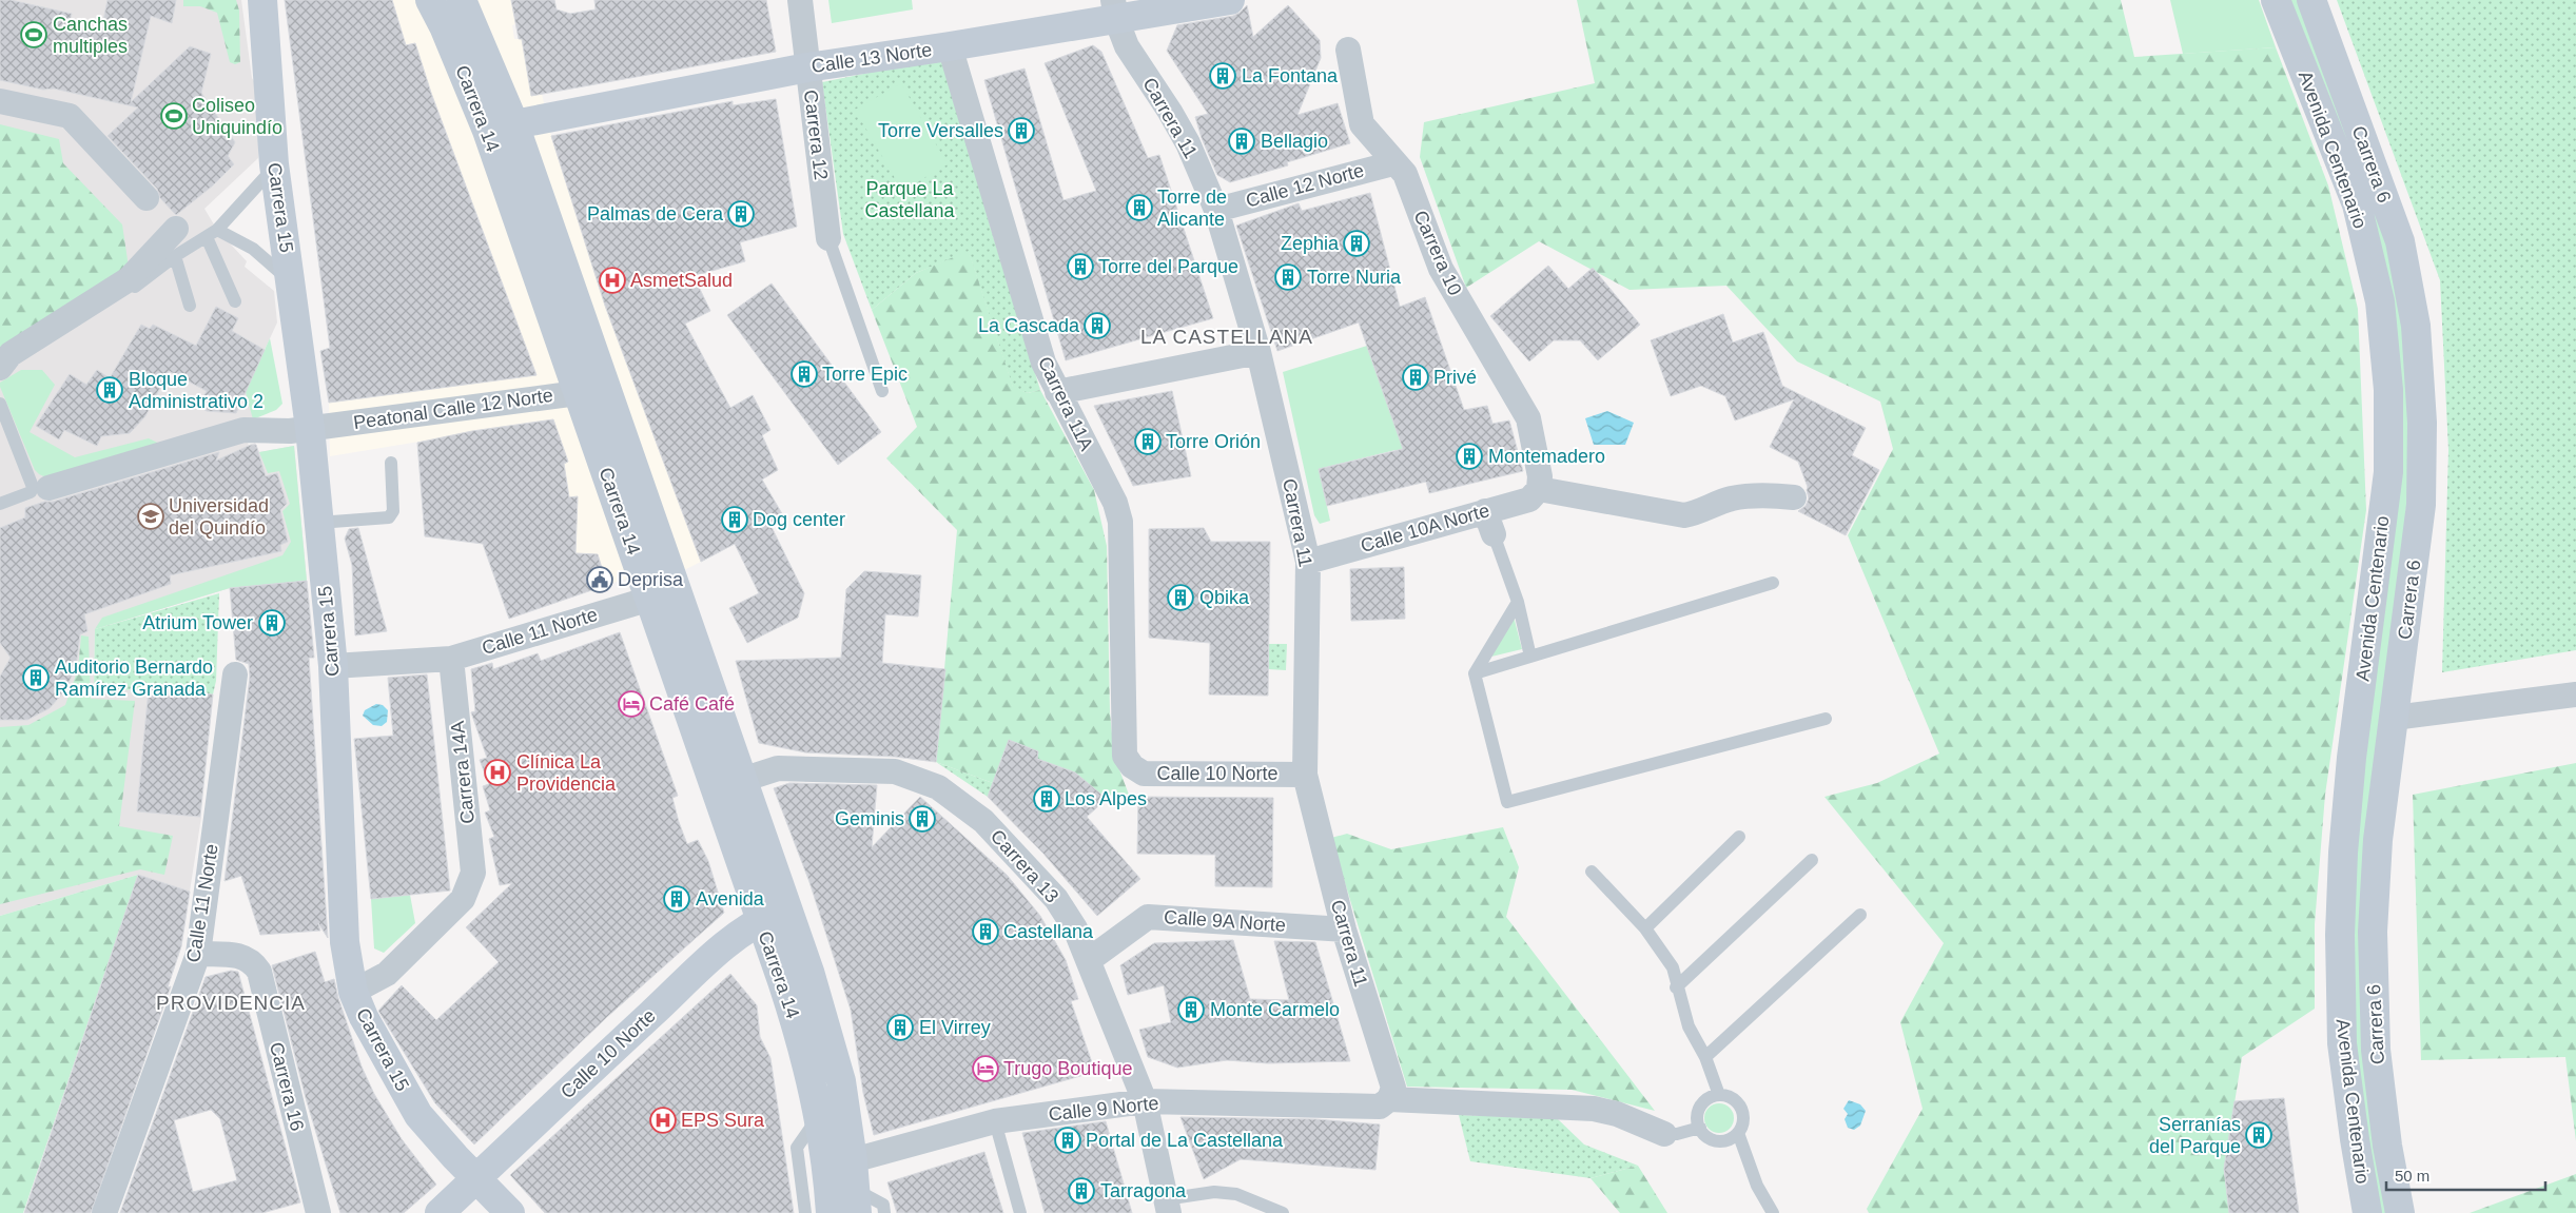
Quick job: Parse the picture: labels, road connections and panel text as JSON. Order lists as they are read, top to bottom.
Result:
{
  "streets": {
    "main road": [
      "Calle 13 Norte",
      "Carrera 14",
      "Avenida Centenario",
      "Carrera 6",
      "Carrera 15",
      "Calle 10 Norte"
    ],
    "street": [
      "Carrera 11",
      "Carrera 12",
      "Calle 12 Norte",
      "Carrera 10",
      "Carrera 11A",
      "Peatonal Calle 12 Norte",
      "Calle 10A Norte",
      "Calle 11 Norte",
      "Carrera 14A",
      "Carrera 13",
      "Calle 9A Norte",
      "Carrera 16",
      "Calle 9 Norte"
    ]
  },
  "crossings": [
    ["Calle 13 Norte", "Carrera 14"],
    ["Calle 13 Norte", "Carrera 11"],
    ["Calle 13 Norte", "Carrera 12"],
    ["Calle 13 Norte", "Carrera 11A"],
    ["Carrera 14", "Peatonal Calle 12 Norte"],
    ["Carrera 14", "Calle 11 Norte"],
    ["Carrera 14", "Calle 10 Norte"],
    ["Carrera 14", "Carrera 13"],
    ["Carrera 14", "Calle 9 Norte"],
    ["Carrera 11", "Calle 12 Norte"],
    ["Carrera 11", "Calle 10A Norte"],
    ["Carrera 11", "Calle 10 Norte"],
    ["Carrera 11", "Calle 9A Norte"],
    ["Carrera 11", "Calle 9 Norte"],
    ["Calle 12 Norte", "Carrera 10"],
    ["Carrera 15", "Peatonal Calle 12 Norte"],
    ["Carrera 15", "Calle 11 Norte"],
    ["Carrera 15", "Carrera 14A"],
    ["Carrera 15", "Calle 10 Norte"],
    ["Carrera 10", "Calle 10A Norte"],
    ["Carrera 11A", "Calle 10 Norte"],
    ["Calle 11 Norte", "Carrera 14A"],
    ["Calle 11 Norte", "Carrera 16"],
    ["Carrera 13", "Calle 9A Norte"],
    ["Carrera 13", "Calle 9 Norte"]
  ],
  "districts": ["LA CASTELLANA", "PROVIDENCIA"],
  "parks": ["Parque La Castellana"],
  "places": {
    "sports": ["Canchas multiples", "Coliseo Uniquindío"],
    "building": [
      "La Fontana",
      "Torre Versalles",
      "Bellagio",
      "Torre de Alicante",
      "Palmas de Cera",
      "Zephia",
      "Torre del Parque",
      "Torre Nuria",
      "La Cascada",
      "Torre Epic",
      "Privé",
      "Bloque Administrativo 2",
      "Torre Orión",
      "Montemadero",
      "Dog center",
      "Qbika",
      "Atrium Tower",
      "Auditorio Bernardo Ramírez Granada",
      "Los Alpes",
      "Geminis",
      "Avenida",
      "Castellana",
      "Monte Carmelo",
      "El Virrey",
      "Serranías del Parque",
      "Portal de La Castellana",
      "Tarragona"
    ],
    "hospital": ["AsmetSalud", "Clínica La Providencia", "EPS Sura"],
    "school or university": ["Universidad del Quindío"],
    "public building": ["Deprisa"],
    "hotel": ["Café Café", "Trugo Boutique"]
  },
  "scale_bar": "50 m"
}
